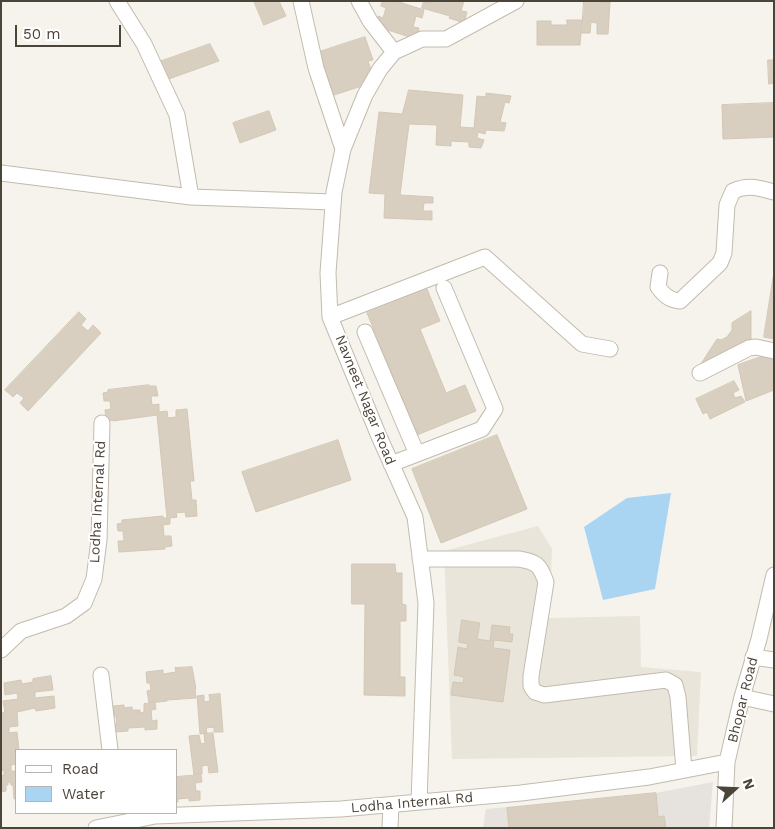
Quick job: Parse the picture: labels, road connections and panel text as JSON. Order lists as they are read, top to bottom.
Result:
{
  "streets": {
    "street": ["Navneet Nagar Road", "Lodha Internal Rd", "Bhopar Road"]
  },
  "crossings": [
    ["Navneet Nagar Road", "Lodha Internal Rd"],
    ["Lodha Internal Rd", "Bhopar Road"]
  ],
  "legend": ["Road", "Water"],
  "scale_bar": "50 m",
  "north": "right"
}
